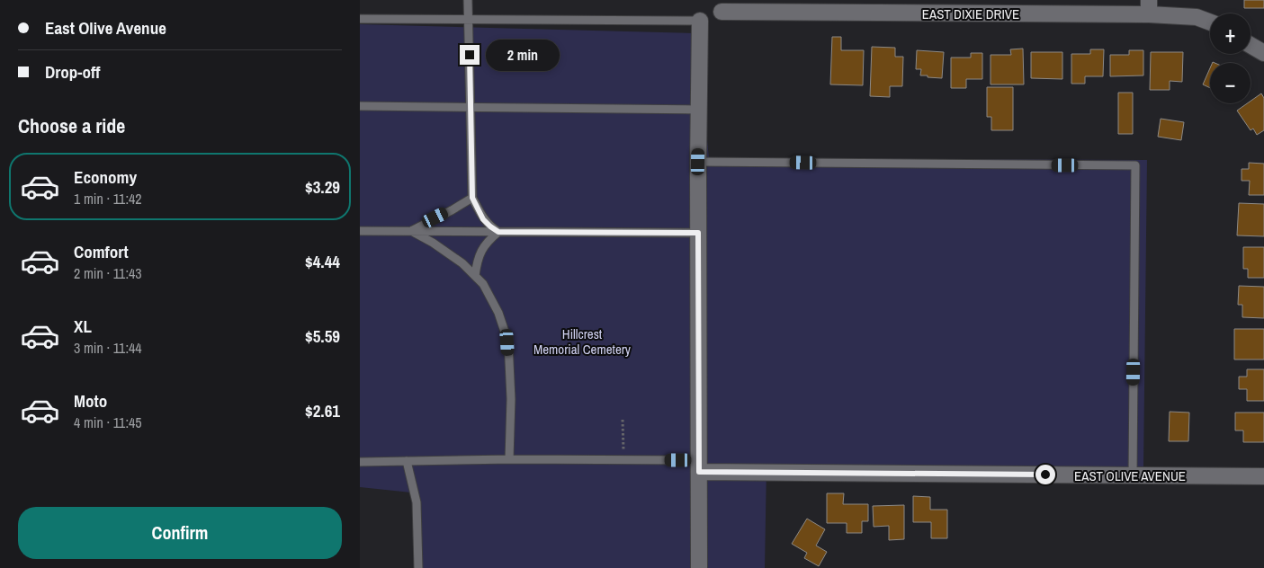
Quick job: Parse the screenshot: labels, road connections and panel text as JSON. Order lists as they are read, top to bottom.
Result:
{
  "streets": {
    "street": ["EAST DIXIE DRIVE", "EAST OLIVE AVENUE"]
  },
  "parks": ["Hillcrest Memorial Cemetery"],
  "page": {
    "banner": ["East Olive Avenue", "Drop-off"],
    "map_buttons": ["+", "−"],
    "bubble": "2 min",
    "heading": "Choose a ride",
    "list": [
      {
        "name": "Economy",
        "note": "1 min · 11:42",
        "value": "$3.29"
      },
      {
        "name": "Comfort",
        "note": "2 min · 11:43",
        "value": "$4.44"
      },
      {
        "name": "XL",
        "note": "3 min · 11:44",
        "value": "$5.59"
      },
      {
        "name": "Moto",
        "note": "4 min · 11:45",
        "value": "$2.61"
      }
    ],
    "buttons": "Confirm"
  }
}
